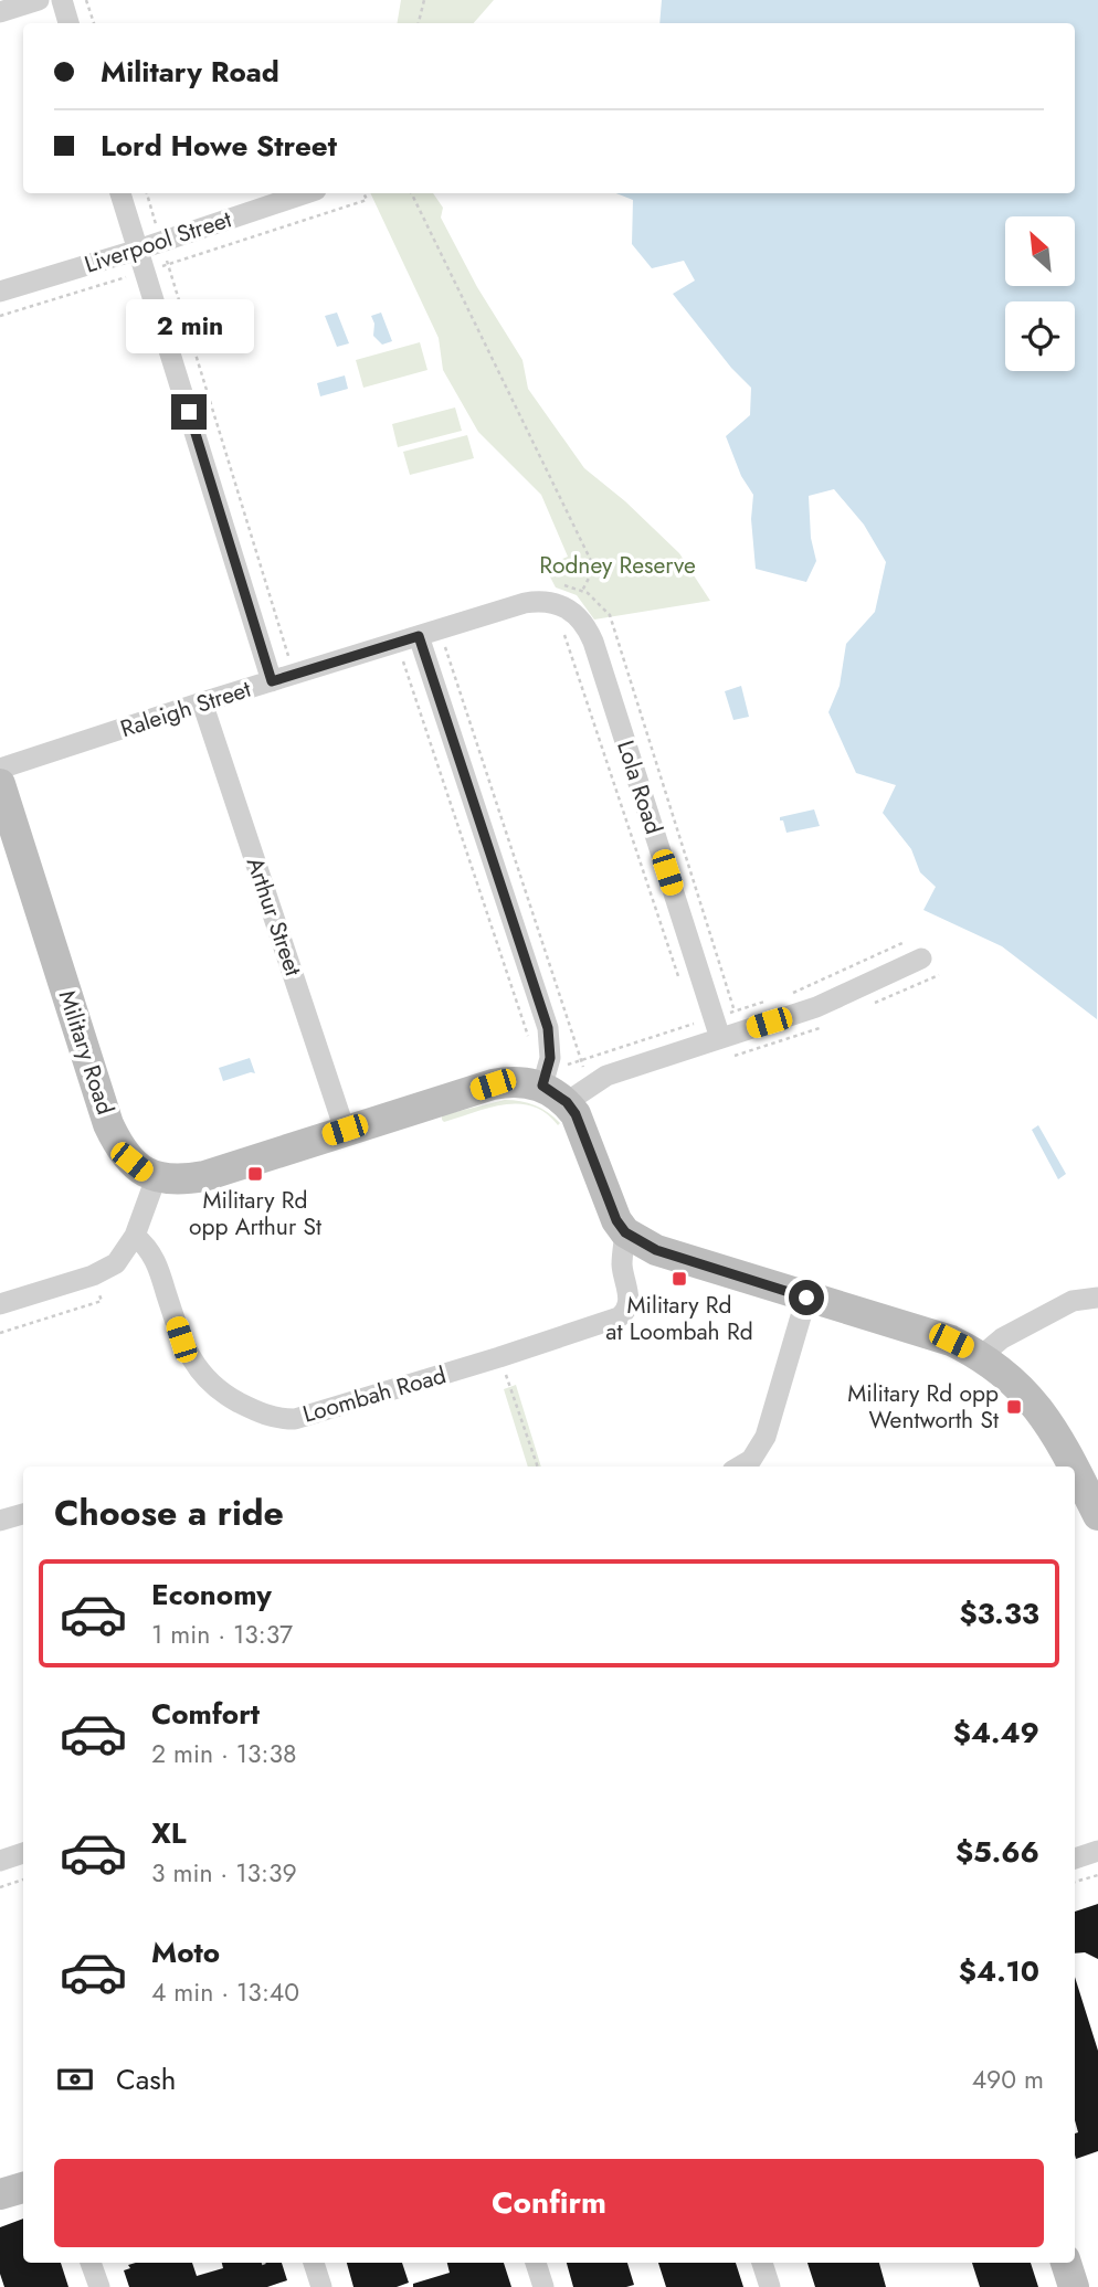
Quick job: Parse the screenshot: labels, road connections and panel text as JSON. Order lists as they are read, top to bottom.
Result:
{
  "streets": {
    "street": [
      "Liverpool Street",
      "Raleigh Street",
      "Lola Road",
      "Arthur Street",
      "Military Road",
      "Loombah Road"
    ]
  },
  "crossings": [
    ["Raleigh Street", "Lola Road"],
    ["Raleigh Street", "Arthur Street"]
  ],
  "parks": ["Rodney Reserve"],
  "places": {
    "transit": ["Military Rd opp Arthur St", "Military Rd at Loombah Rd", "Military Rd opp Wentworth St"]
  },
  "north": "top left",
  "page": {
    "banner": ["Military Road", "Lord Howe Street"],
    "bubble": "2 min",
    "heading": "Choose a ride",
    "list": [
      {
        "name": "Economy",
        "note": "1 min · 13:37",
        "value": "$3.33"
      },
      {
        "name": "Comfort",
        "note": "2 min · 13:38",
        "value": "$4.49"
      },
      {
        "name": "XL",
        "note": "3 min · 13:39",
        "value": "$5.66"
      },
      {
        "name": "Moto",
        "note": "4 min · 13:40",
        "value": "$4.10"
      }
    ],
    "pay": ["Cash", "490 m"],
    "buttons": "Confirm"
  }
}
